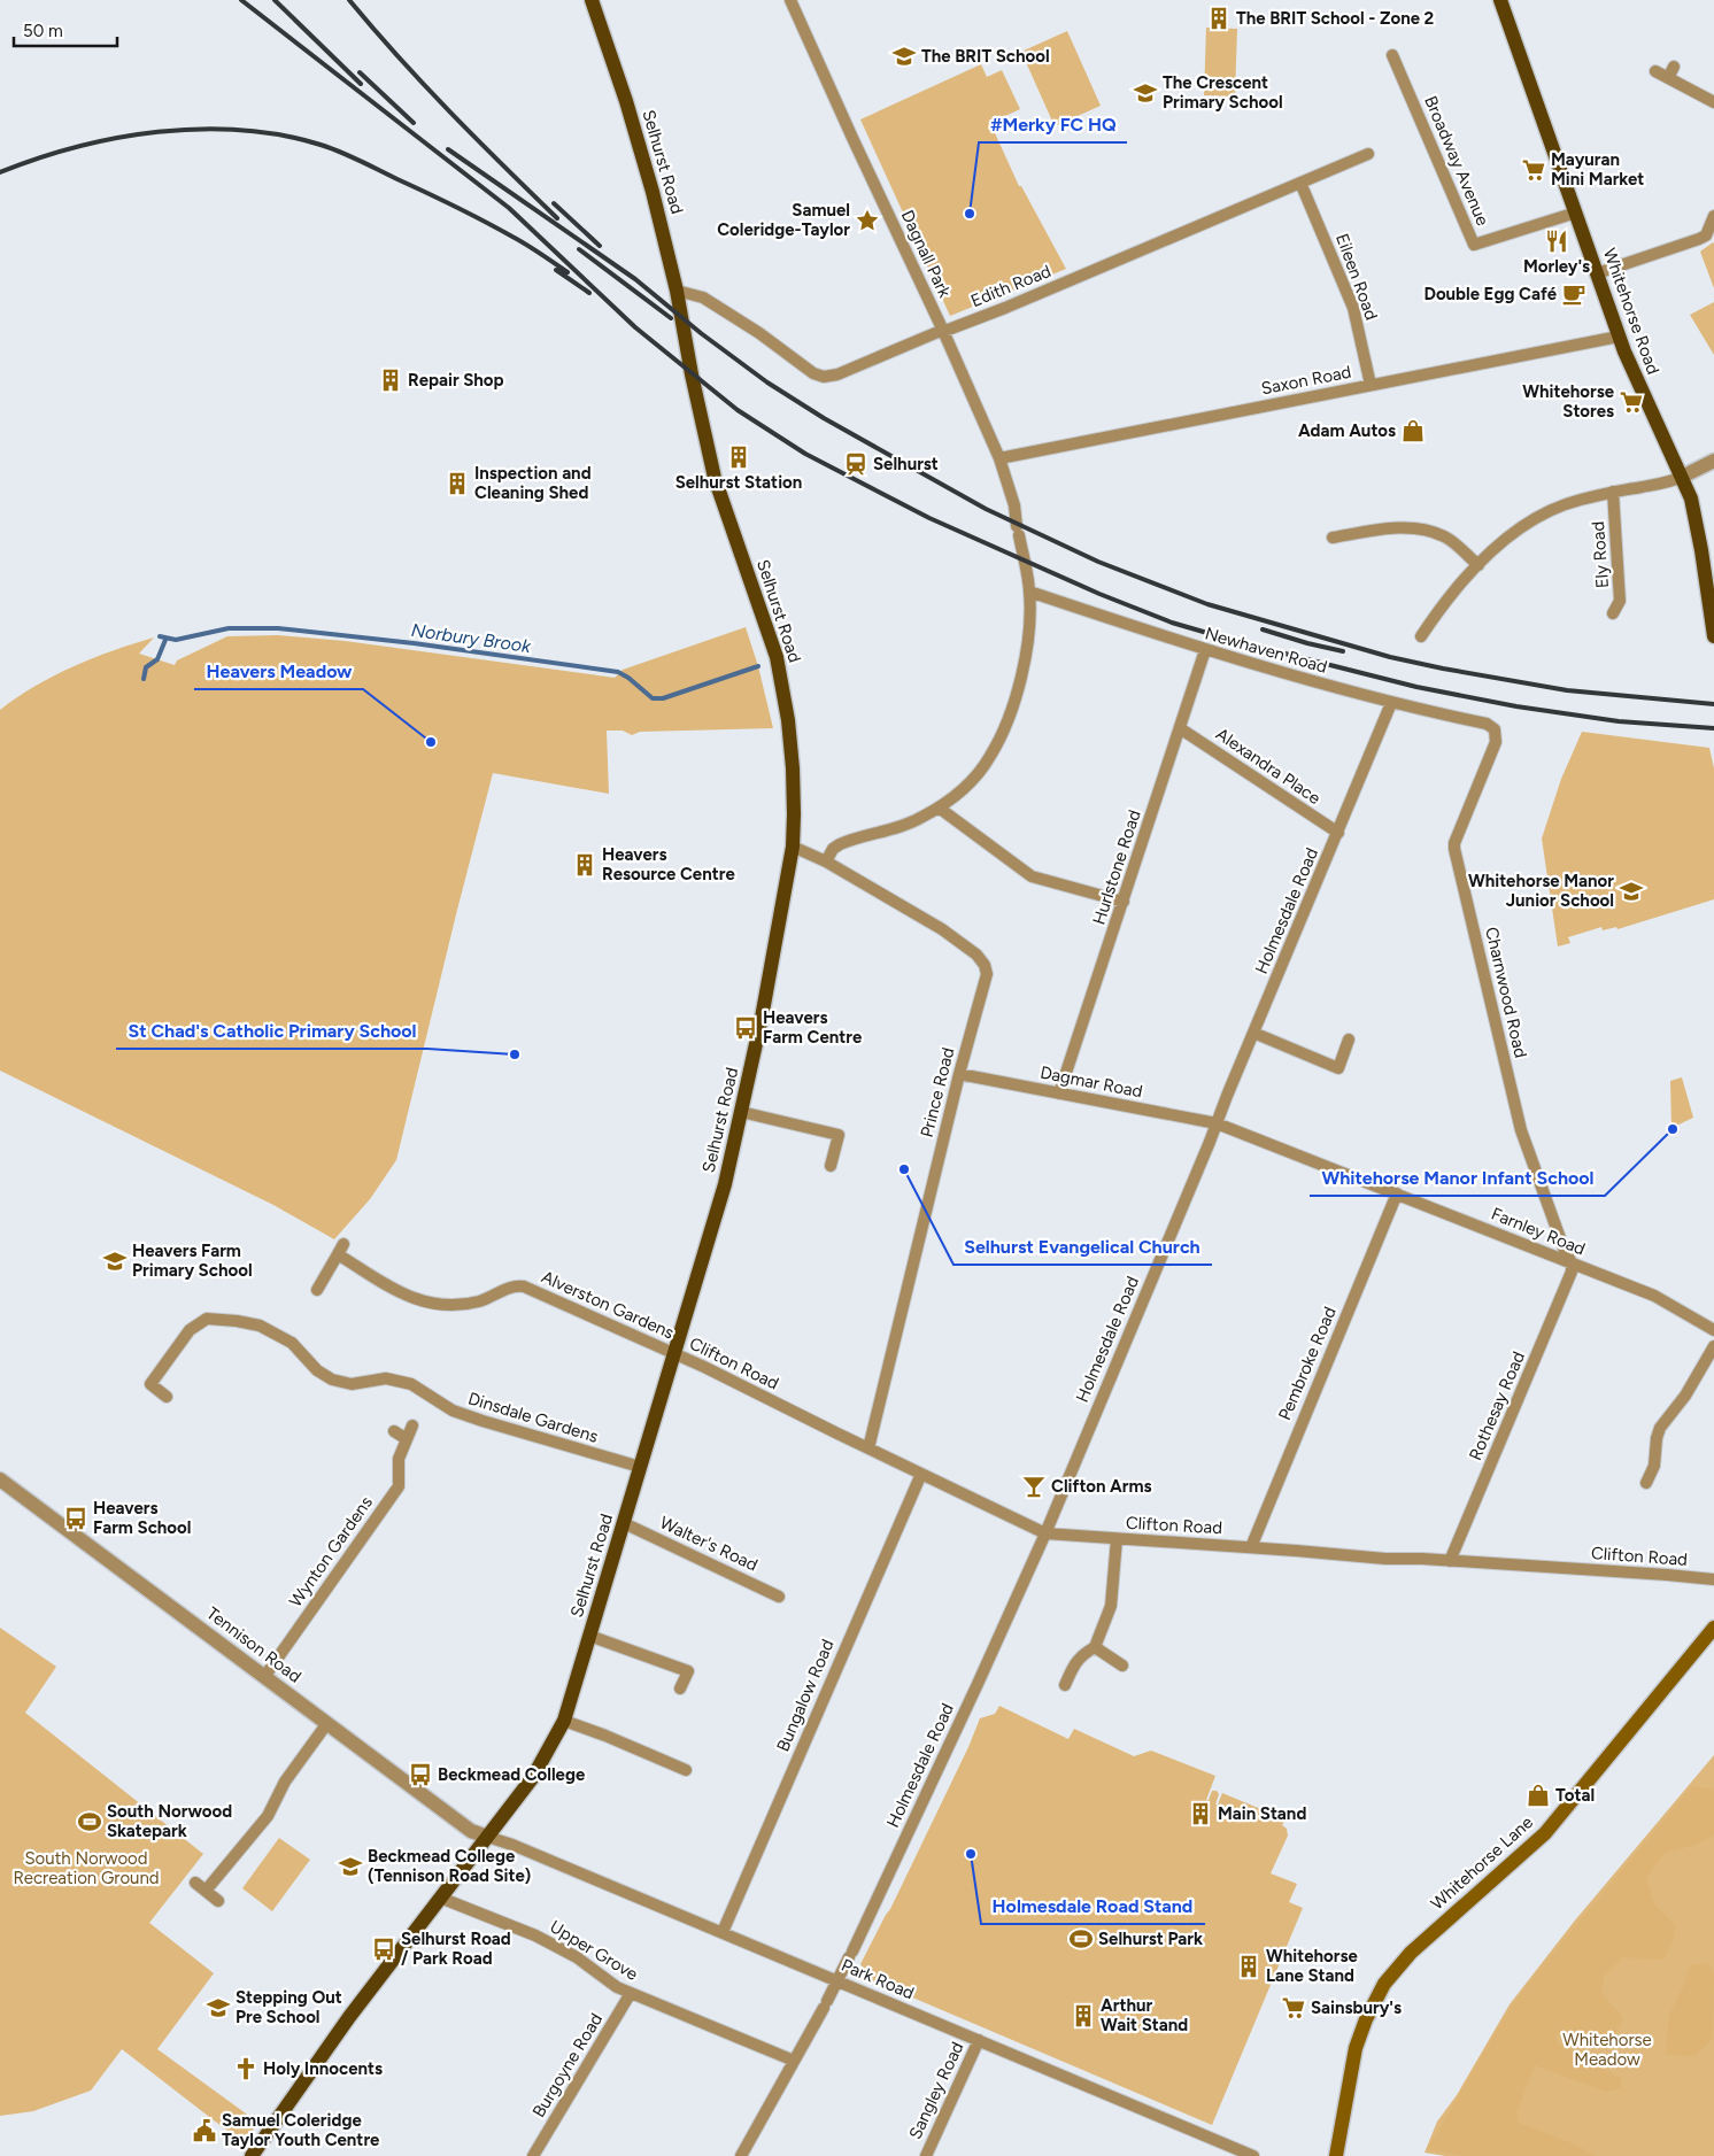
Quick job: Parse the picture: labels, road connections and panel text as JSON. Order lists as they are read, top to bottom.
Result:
{
  "streets": {
    "main road": ["Selhurst Road", "Whitehorse Road", "Whitehorse Lane"],
    "street": [
      "Broadway Avenue",
      "Dagnall Park",
      "Eileen Road",
      "Edith Road",
      "Saxon Road",
      "Ely Road",
      "Newhaven Road",
      "Alexandra Place",
      "Hurlstone Road",
      "Holmesdale Road",
      "Charnwood Road",
      "Dagmar Road",
      "Prince Road",
      "Farnley Road",
      "Alverston Gardens",
      "Clifton Road",
      "Pembroke Road",
      "Rothesay Road",
      "Dinsdale Gardens",
      "Walter's Road",
      "Wynton Gardens",
      "Tennison Road",
      "Bungalow Road",
      "Upper Grove",
      "Park Road",
      "Burgoyne Road",
      "Sangley Road"
    ]
  },
  "crossings": [
    ["Broadway Avenue", "Whitehorse Road"],
    ["Selhurst Road", "Edith Road"],
    ["Selhurst Road", "Prince Road"],
    ["Selhurst Road", "Alverston Gardens"],
    ["Selhurst Road", "Clifton Road"],
    ["Selhurst Road", "Dinsdale Gardens"],
    ["Selhurst Road", "Walter's Road"],
    ["Selhurst Road", "Tennison Road"],
    ["Selhurst Road", "Upper Grove"],
    ["Selhurst Road", "Park Road"],
    ["Dagnall Park", "Edith Road"],
    ["Dagnall Park", "Saxon Road"],
    ["Dagnall Park", "Newhaven Road"],
    ["Dagnall Park", "Prince Road"],
    ["Eileen Road", "Edith Road"],
    ["Eileen Road", "Saxon Road"],
    ["Whitehorse Road", "Saxon Road"],
    ["Newhaven Road", "Hurlstone Road"],
    ["Newhaven Road", "Holmesdale Road"],
    ["Newhaven Road", "Charnwood Road"],
    ["Alexandra Place", "Hurlstone Road"],
    ["Alexandra Place", "Holmesdale Road"],
    ["Hurlstone Road", "Dagmar Road"],
    ["Holmesdale Road", "Dagmar Road"],
    ["Holmesdale Road", "Farnley Road"],
    ["Holmesdale Road", "Clifton Road"],
    ["Holmesdale Road", "Upper Grove"],
    ["Holmesdale Road", "Park Road"],
    ["Charnwood Road", "Farnley Road"],
    ["Charnwood Road", "Rothesay Road"],
    ["Dagmar Road", "Prince Road"],
    ["Dagmar Road", "Farnley Road"],
    ["Prince Road", "Clifton Road"],
    ["Farnley Road", "Pembroke Road"],
    ["Farnley Road", "Rothesay Road"],
    ["Alverston Gardens", "Clifton Road"],
    ["Clifton Road", "Pembroke Road"],
    ["Clifton Road", "Rothesay Road"],
    ["Clifton Road", "Bungalow Road"],
    ["Wynton Gardens", "Tennison Road"],
    ["Tennison Road", "Park Road"],
    ["Bungalow Road", "Park Road"],
    ["Upper Grove", "Burgoyne Road"],
    ["Park Road", "Sangley Road"]
  ],
  "water": ["Norbury Brook"],
  "parks": ["South Norwood Recreation Ground", "Whitehorse Meadow"],
  "places": {
    "building": [
      "The BRIT School - Zone 2",
      "Repair Shop",
      "Selhurst Station",
      "Inspection and Cleaning Shed",
      "Heavers Resource Centre",
      "Main Stand",
      "Whitehorse Lane Stand",
      "Arthur Wait Stand"
    ],
    "school or university": [
      "The BRIT School",
      "The Crescent Primary School",
      "Whitehorse Manor Junior School",
      "Heavers Farm Primary School",
      "Beckmead College (Tennison Road Site)",
      "Stepping Out Pre School"
    ],
    "supermarket": ["Mayuran Mini Market", "Whitehorse Stores", "Sainsbury's"],
    "other": [
      "#Merky FC HQ",
      "Heavers Meadow",
      "St Chad's Catholic Primary School",
      "Whitehorse Manor Infant School",
      "Selhurst Evangelical Church",
      "Holmesdale Road Stand"
    ],
    "place": ["Samuel Coleridge-Taylor"],
    "restaurant": ["Morley's"],
    "cafe": ["Double Egg Café"],
    "shop": ["Adam Autos", "Total"],
    "station": ["Selhurst"],
    "bus stop": [
      "Heavers Farm Centre",
      "Heavers Farm School",
      "Beckmead College",
      "Selhurst Road / Park Road"
    ],
    "bar": ["Clifton Arms"],
    "sports": ["South Norwood Skatepark", "Selhurst Park"],
    "church": ["Holy Innocents"],
    "public building": ["Samuel Coleridge Taylor Youth Centre"]
  },
  "scale_bar": "50 m"
}
